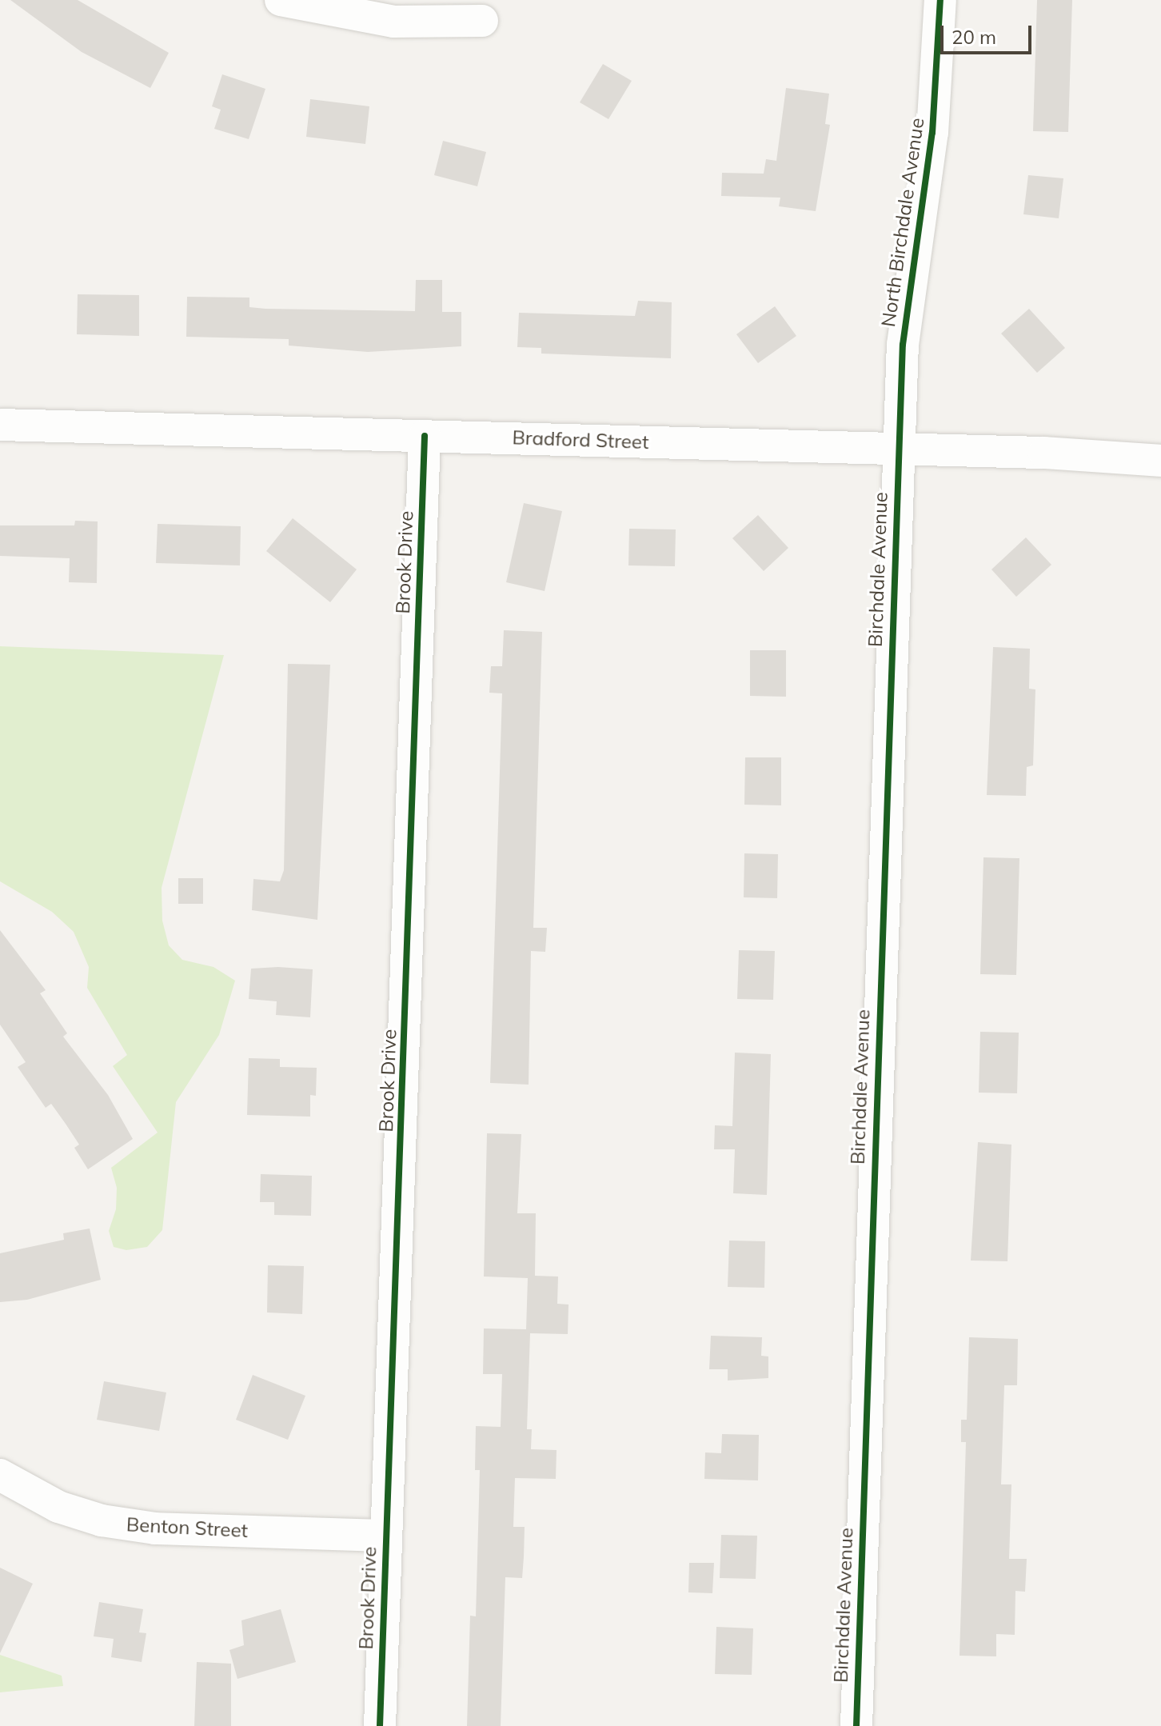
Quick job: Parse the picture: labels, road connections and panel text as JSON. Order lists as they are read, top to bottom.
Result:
{
  "streets": {
    "street": [
      "North Birchdale Avenue",
      "Bradford Street",
      "Brook Drive",
      "Birchdale Avenue",
      "Benton Street"
    ]
  },
  "crossings": [
    ["North Birchdale Avenue", "Bradford Street"],
    ["North Birchdale Avenue", "Birchdale Avenue"],
    ["Bradford Street", "Brook Drive"],
    ["Bradford Street", "Birchdale Avenue"],
    ["Brook Drive", "Benton Street"]
  ],
  "scale_bar": "20 m"
}
